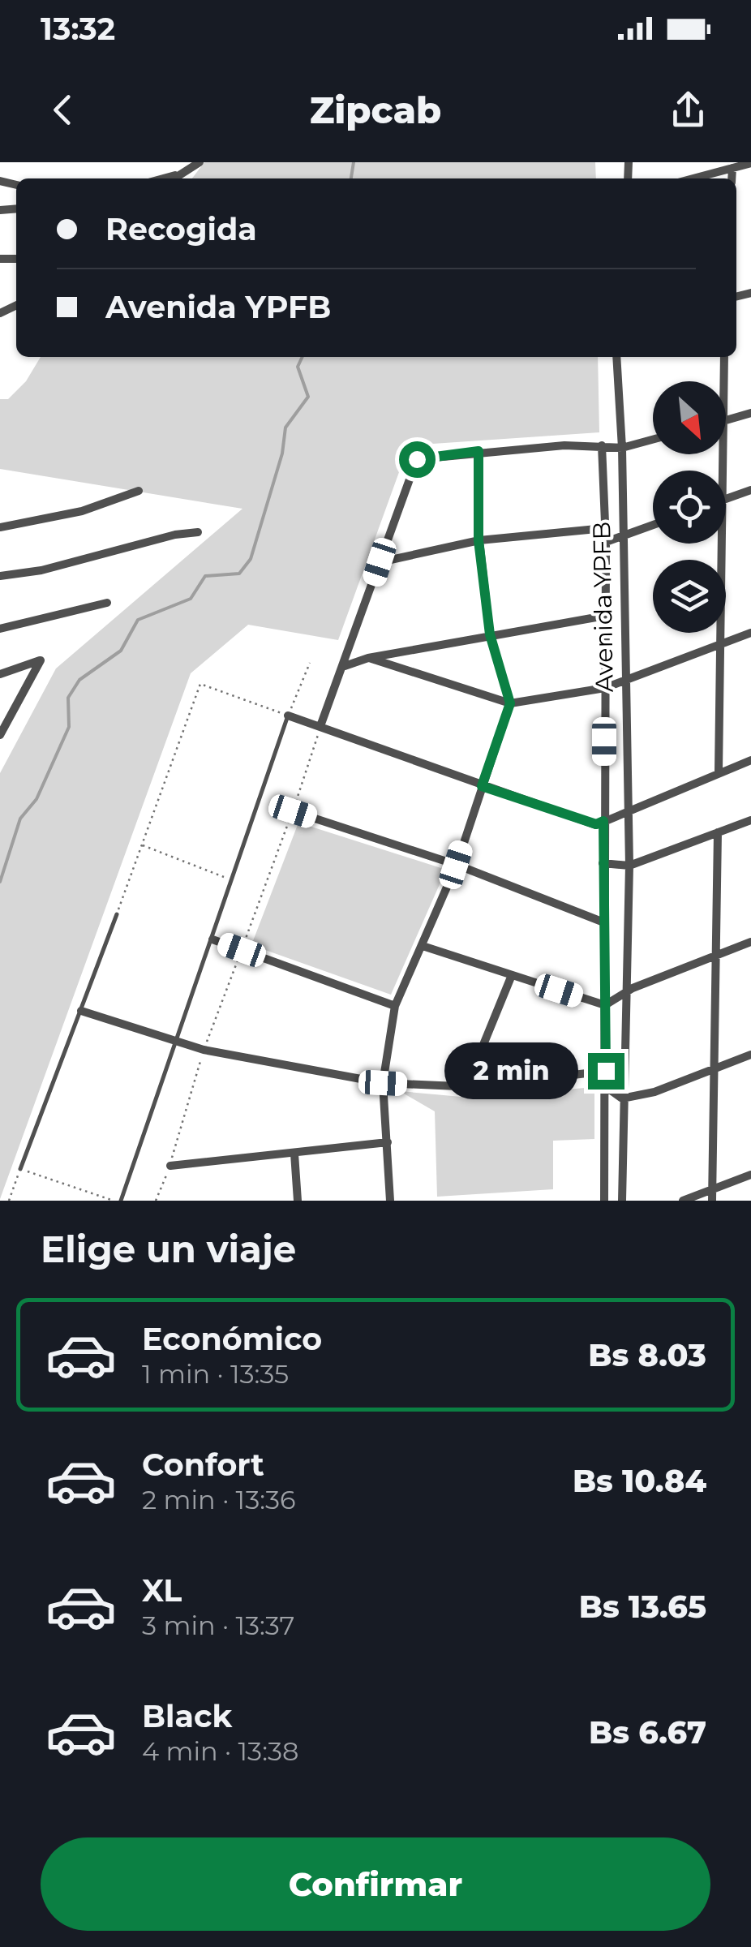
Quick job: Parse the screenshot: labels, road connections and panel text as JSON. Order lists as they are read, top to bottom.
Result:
{
  "streets": {
    "street": ["Avenida YPFB"]
  },
  "north": "bottom right",
  "page": {
    "status": "13:32",
    "header": "Zipcab",
    "banner": ["Recogida", "Avenida YPFB"],
    "bubble": "2 min",
    "heading": "Elige un viaje",
    "list": [
      {
        "name": "Económico",
        "note": "1 min · 13:35",
        "value": "Bs 8.03"
      },
      {
        "name": "Confort",
        "note": "2 min · 13:36",
        "value": "Bs 10.84"
      },
      {
        "name": "XL",
        "note": "3 min · 13:37",
        "value": "Bs 13.65"
      },
      {
        "name": "Black",
        "note": "4 min · 13:38",
        "value": "Bs 6.67"
      }
    ],
    "buttons": "Confirmar"
  }
}
